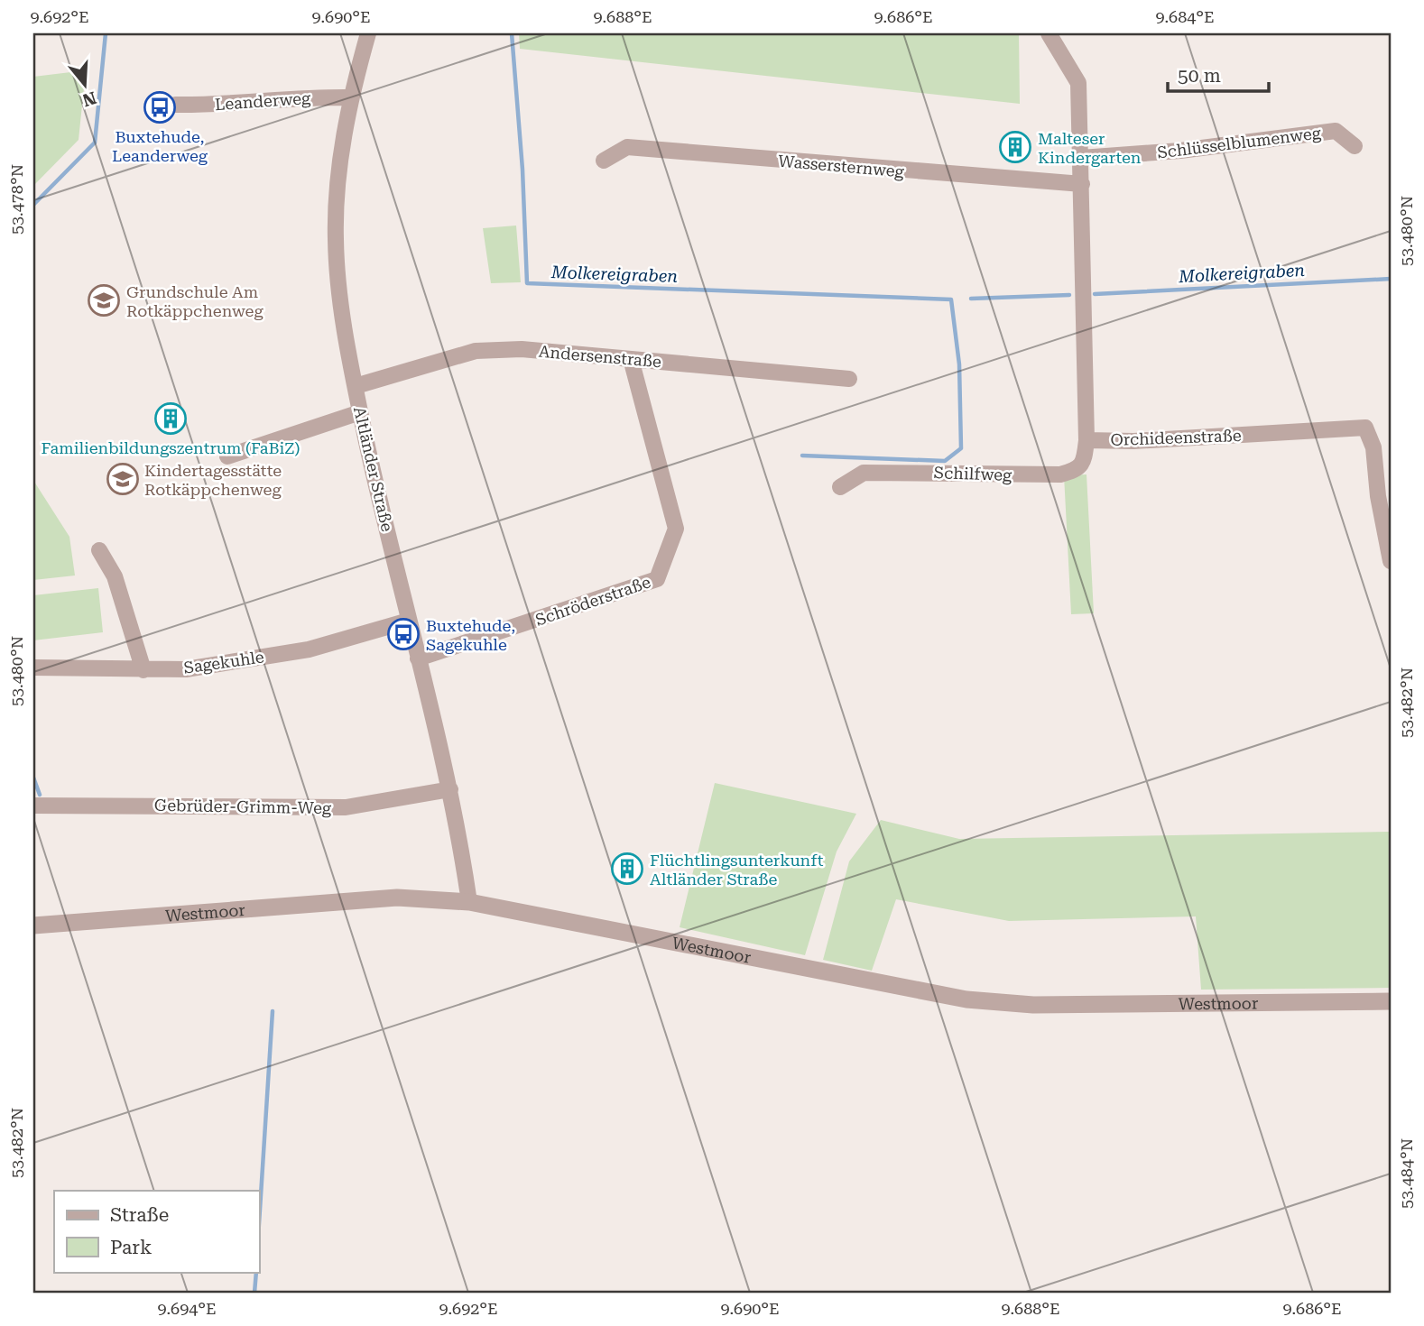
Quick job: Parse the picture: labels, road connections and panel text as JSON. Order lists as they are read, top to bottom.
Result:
{
  "streets": {
    "street": [
      "Leanderweg",
      "Schlüsselblumenweg",
      "Wassersternweg",
      "Andersenstraße",
      "Orchideenstraße",
      "Altländer Straße",
      "Schilfweg",
      "Schröderstraße",
      "Sagekuhle",
      "Gebrüder-Grimm-Weg",
      "Westmoor"
    ]
  },
  "crossings": [
    ["Leanderweg", "Altländer Straße"],
    ["Schlüsselblumenweg", "Orchideenstraße"],
    ["Wassersternweg", "Orchideenstraße"],
    ["Andersenstraße", "Altländer Straße"],
    ["Andersenstraße", "Schröderstraße"],
    ["Orchideenstraße", "Schilfweg"],
    ["Altländer Straße", "Schröderstraße"],
    ["Altländer Straße", "Sagekuhle"],
    ["Altländer Straße", "Gebrüder-Grimm-Weg"],
    ["Altländer Straße", "Westmoor"]
  ],
  "water": ["Molkereigraben"],
  "places": {
    "bus stop": ["Buxtehude, Leanderweg", "Buxtehude, Sagekuhle"],
    "building": ["Malteser Kindergarten", "Familienbildungszentrum (FaBiZ)", "Flüchtlingsunterkunft Altländer Straße"],
    "school or university": ["Grundschule Am Rotkäppchenweg", "Kindertagesstätte Rotkäppchenweg"]
  },
  "legend": ["Straße", "Park"],
  "scale_bar": "50 m",
  "north": "bottom",
  "coordinates": [
    "9.692°E",
    "9.690°E",
    "9.688°E",
    "9.686°E",
    "9.684°E",
    "53.478°N",
    "53.480°N",
    "53.482°N",
    "53.484°N",
    "9.694°E"
  ]
}
